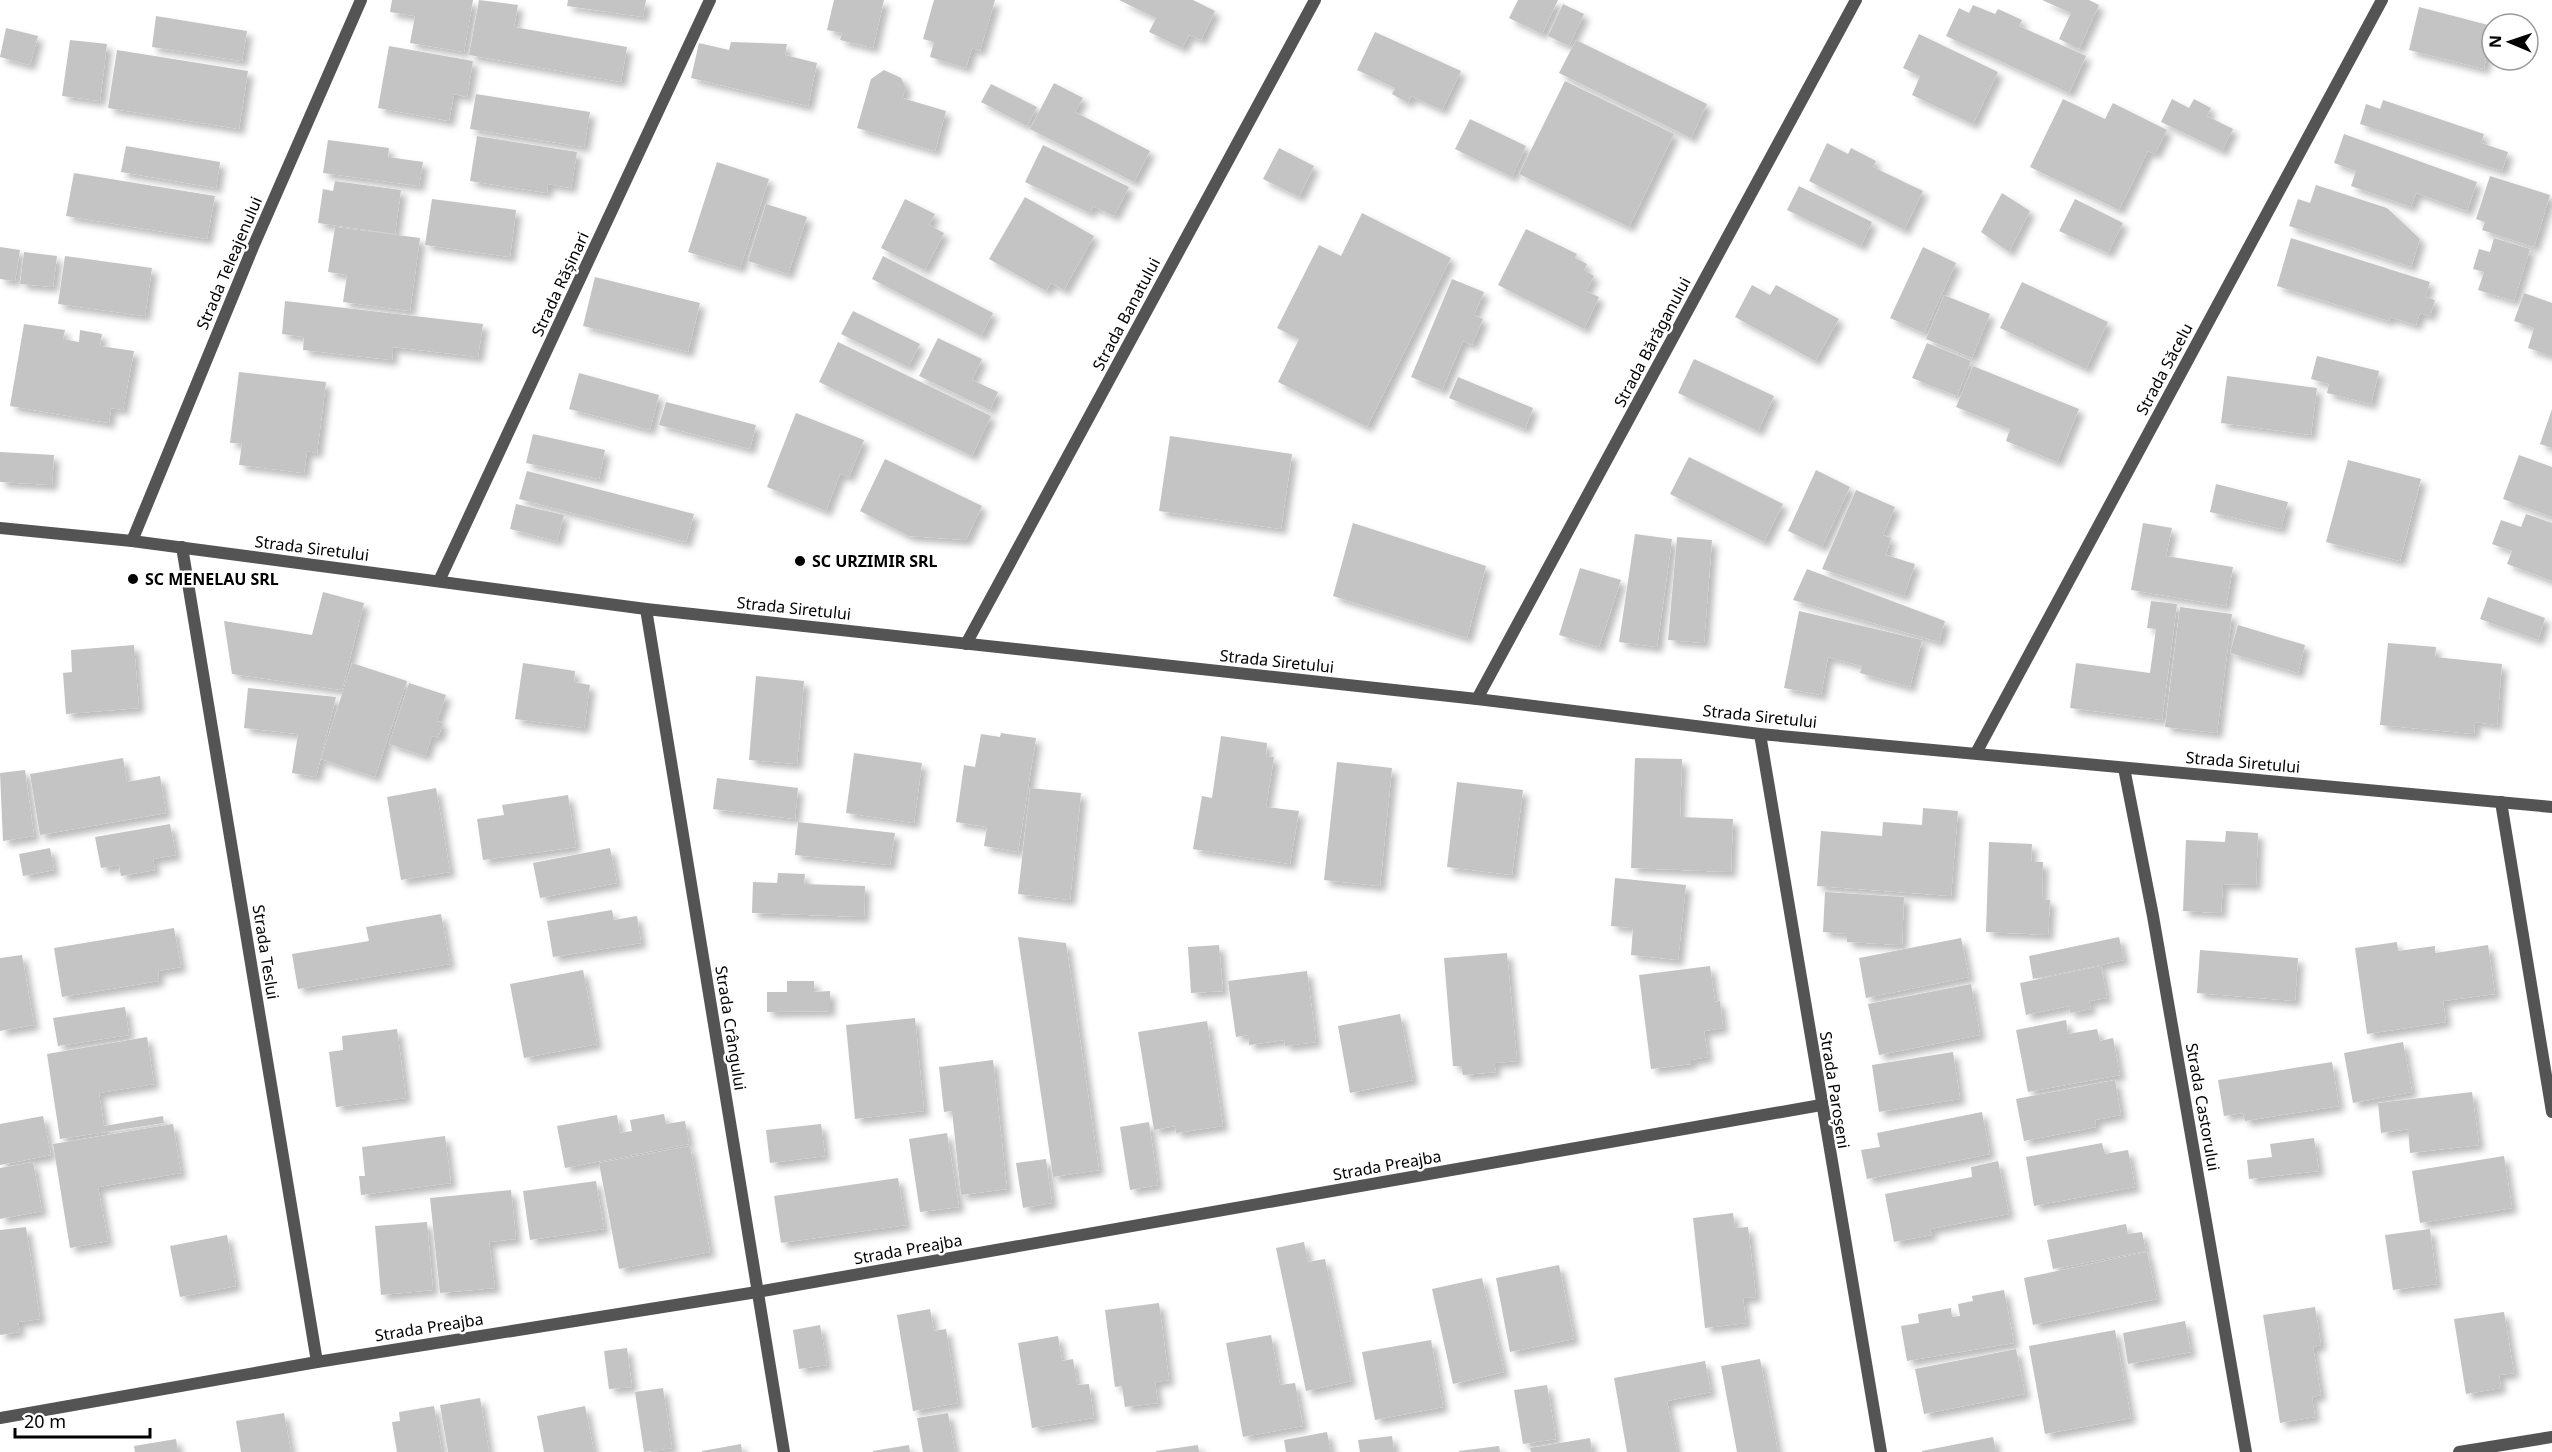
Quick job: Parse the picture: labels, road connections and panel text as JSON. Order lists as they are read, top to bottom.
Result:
{
  "streets": {
    "street": [
      "Strada Teleajenului",
      "Strada Rășinari",
      "Strada Banatului",
      "Strada Bărăganului",
      "Strada Săcelu",
      "Strada Siretului",
      "Strada Teslui",
      "Strada Crângului",
      "Strada Paroșeni",
      "Strada Castorului",
      "Strada Preajba"
    ]
  },
  "crossings": [
    ["Strada Teleajenului", "Strada Siretului"],
    ["Strada Rășinari", "Strada Siretului"],
    ["Strada Banatului", "Strada Siretului"],
    ["Strada Bărăganului", "Strada Siretului"],
    ["Strada Săcelu", "Strada Siretului"],
    ["Strada Siretului", "Strada Teslui"],
    ["Strada Siretului", "Strada Crângului"],
    ["Strada Siretului", "Strada Paroșeni"],
    ["Strada Siretului", "Strada Castorului"],
    ["Strada Teslui", "Strada Preajba"],
    ["Strada Crângului", "Strada Preajba"],
    ["Strada Paroșeni", "Strada Preajba"]
  ],
  "places": ["SC URZIMIR SRL", "SC MENELAU SRL"],
  "scale_bar": "20 m",
  "north": "left"
}
